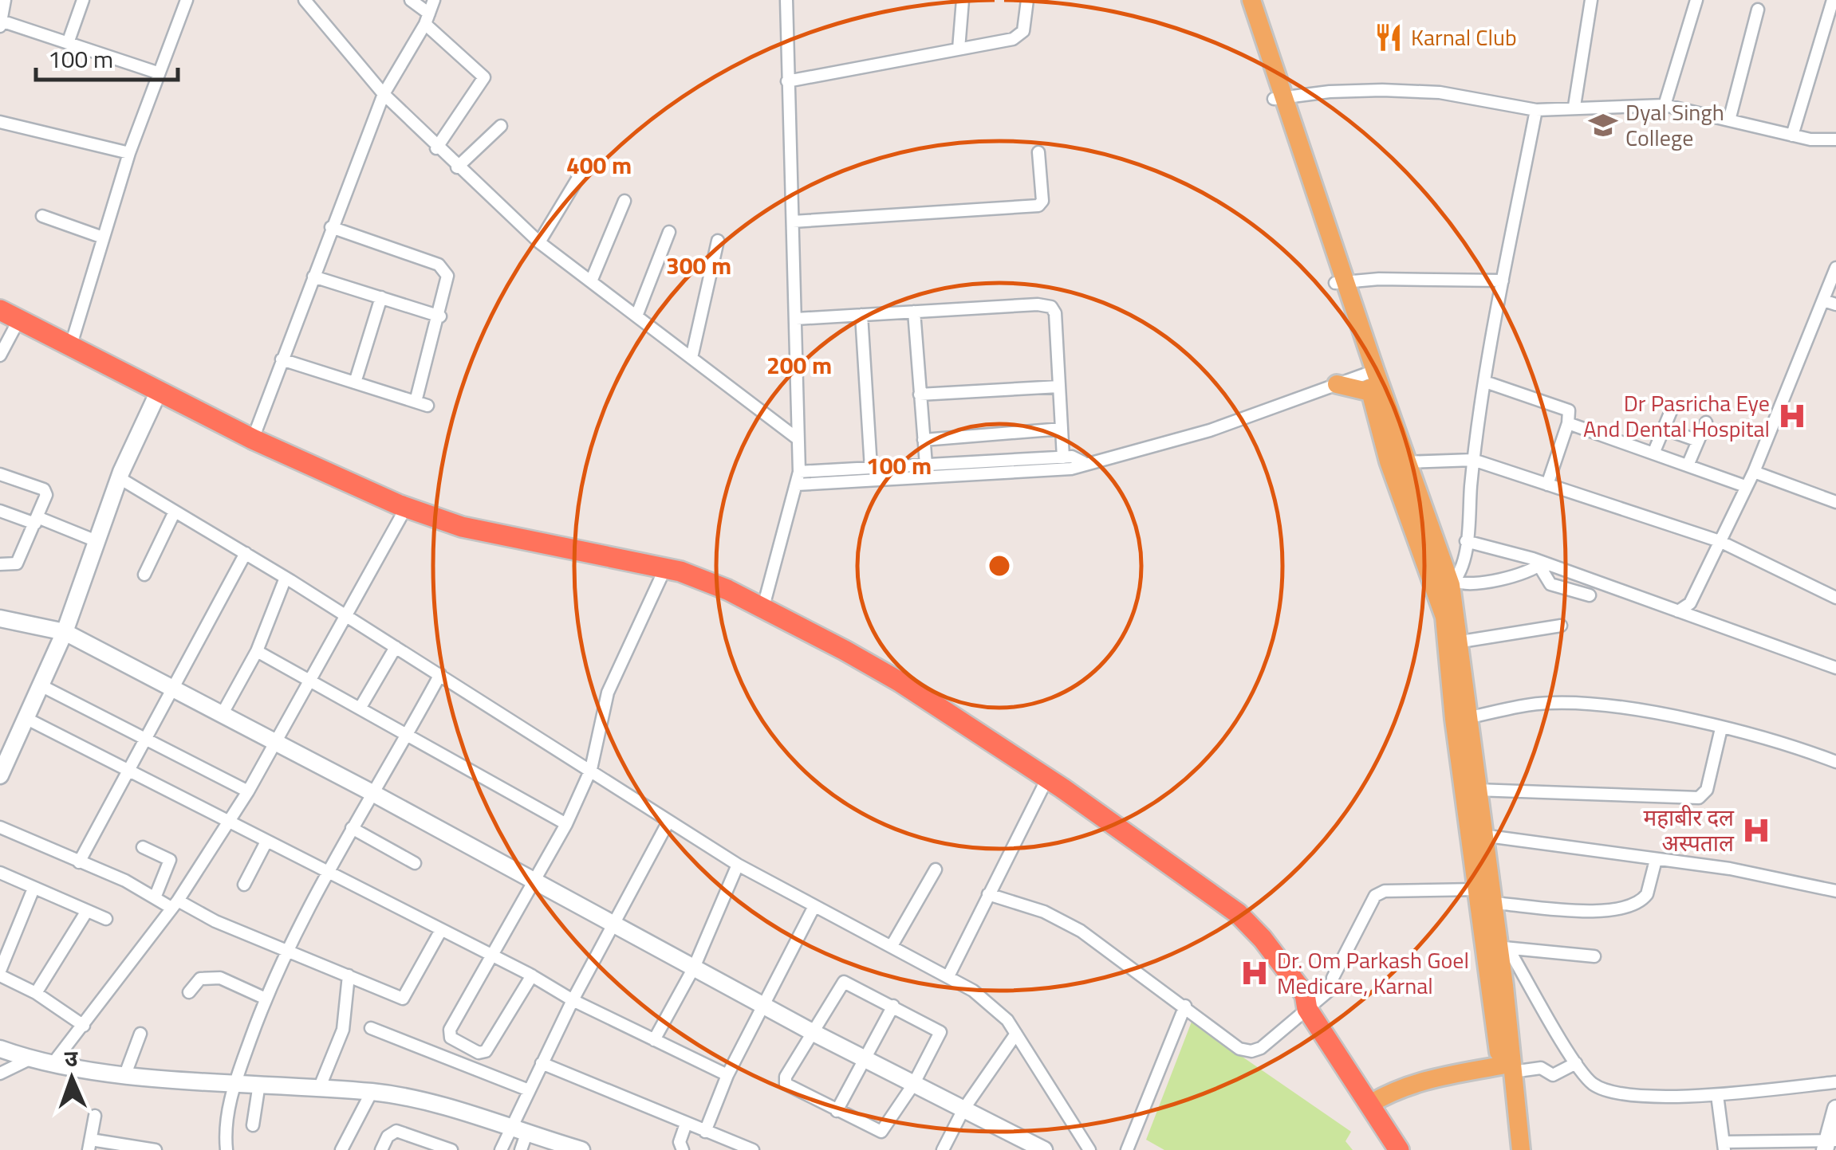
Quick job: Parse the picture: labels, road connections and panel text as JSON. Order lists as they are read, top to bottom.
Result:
{
  "places": {
    "restaurant": ["Karnal Club"],
    "school or university": ["Dyal Singh College"],
    "hospital": ["Dr Pasricha Eye And Dental Hospital", "महाबीर दल अस्पताल", "Dr. Om Parkash Goel Medicare, Karnal"]
  },
  "scale_bar": "100 m",
  "north": "top",
  "rings": [
    "400 m",
    "300 m",
    "200 m",
    "100 m"
  ]
}
